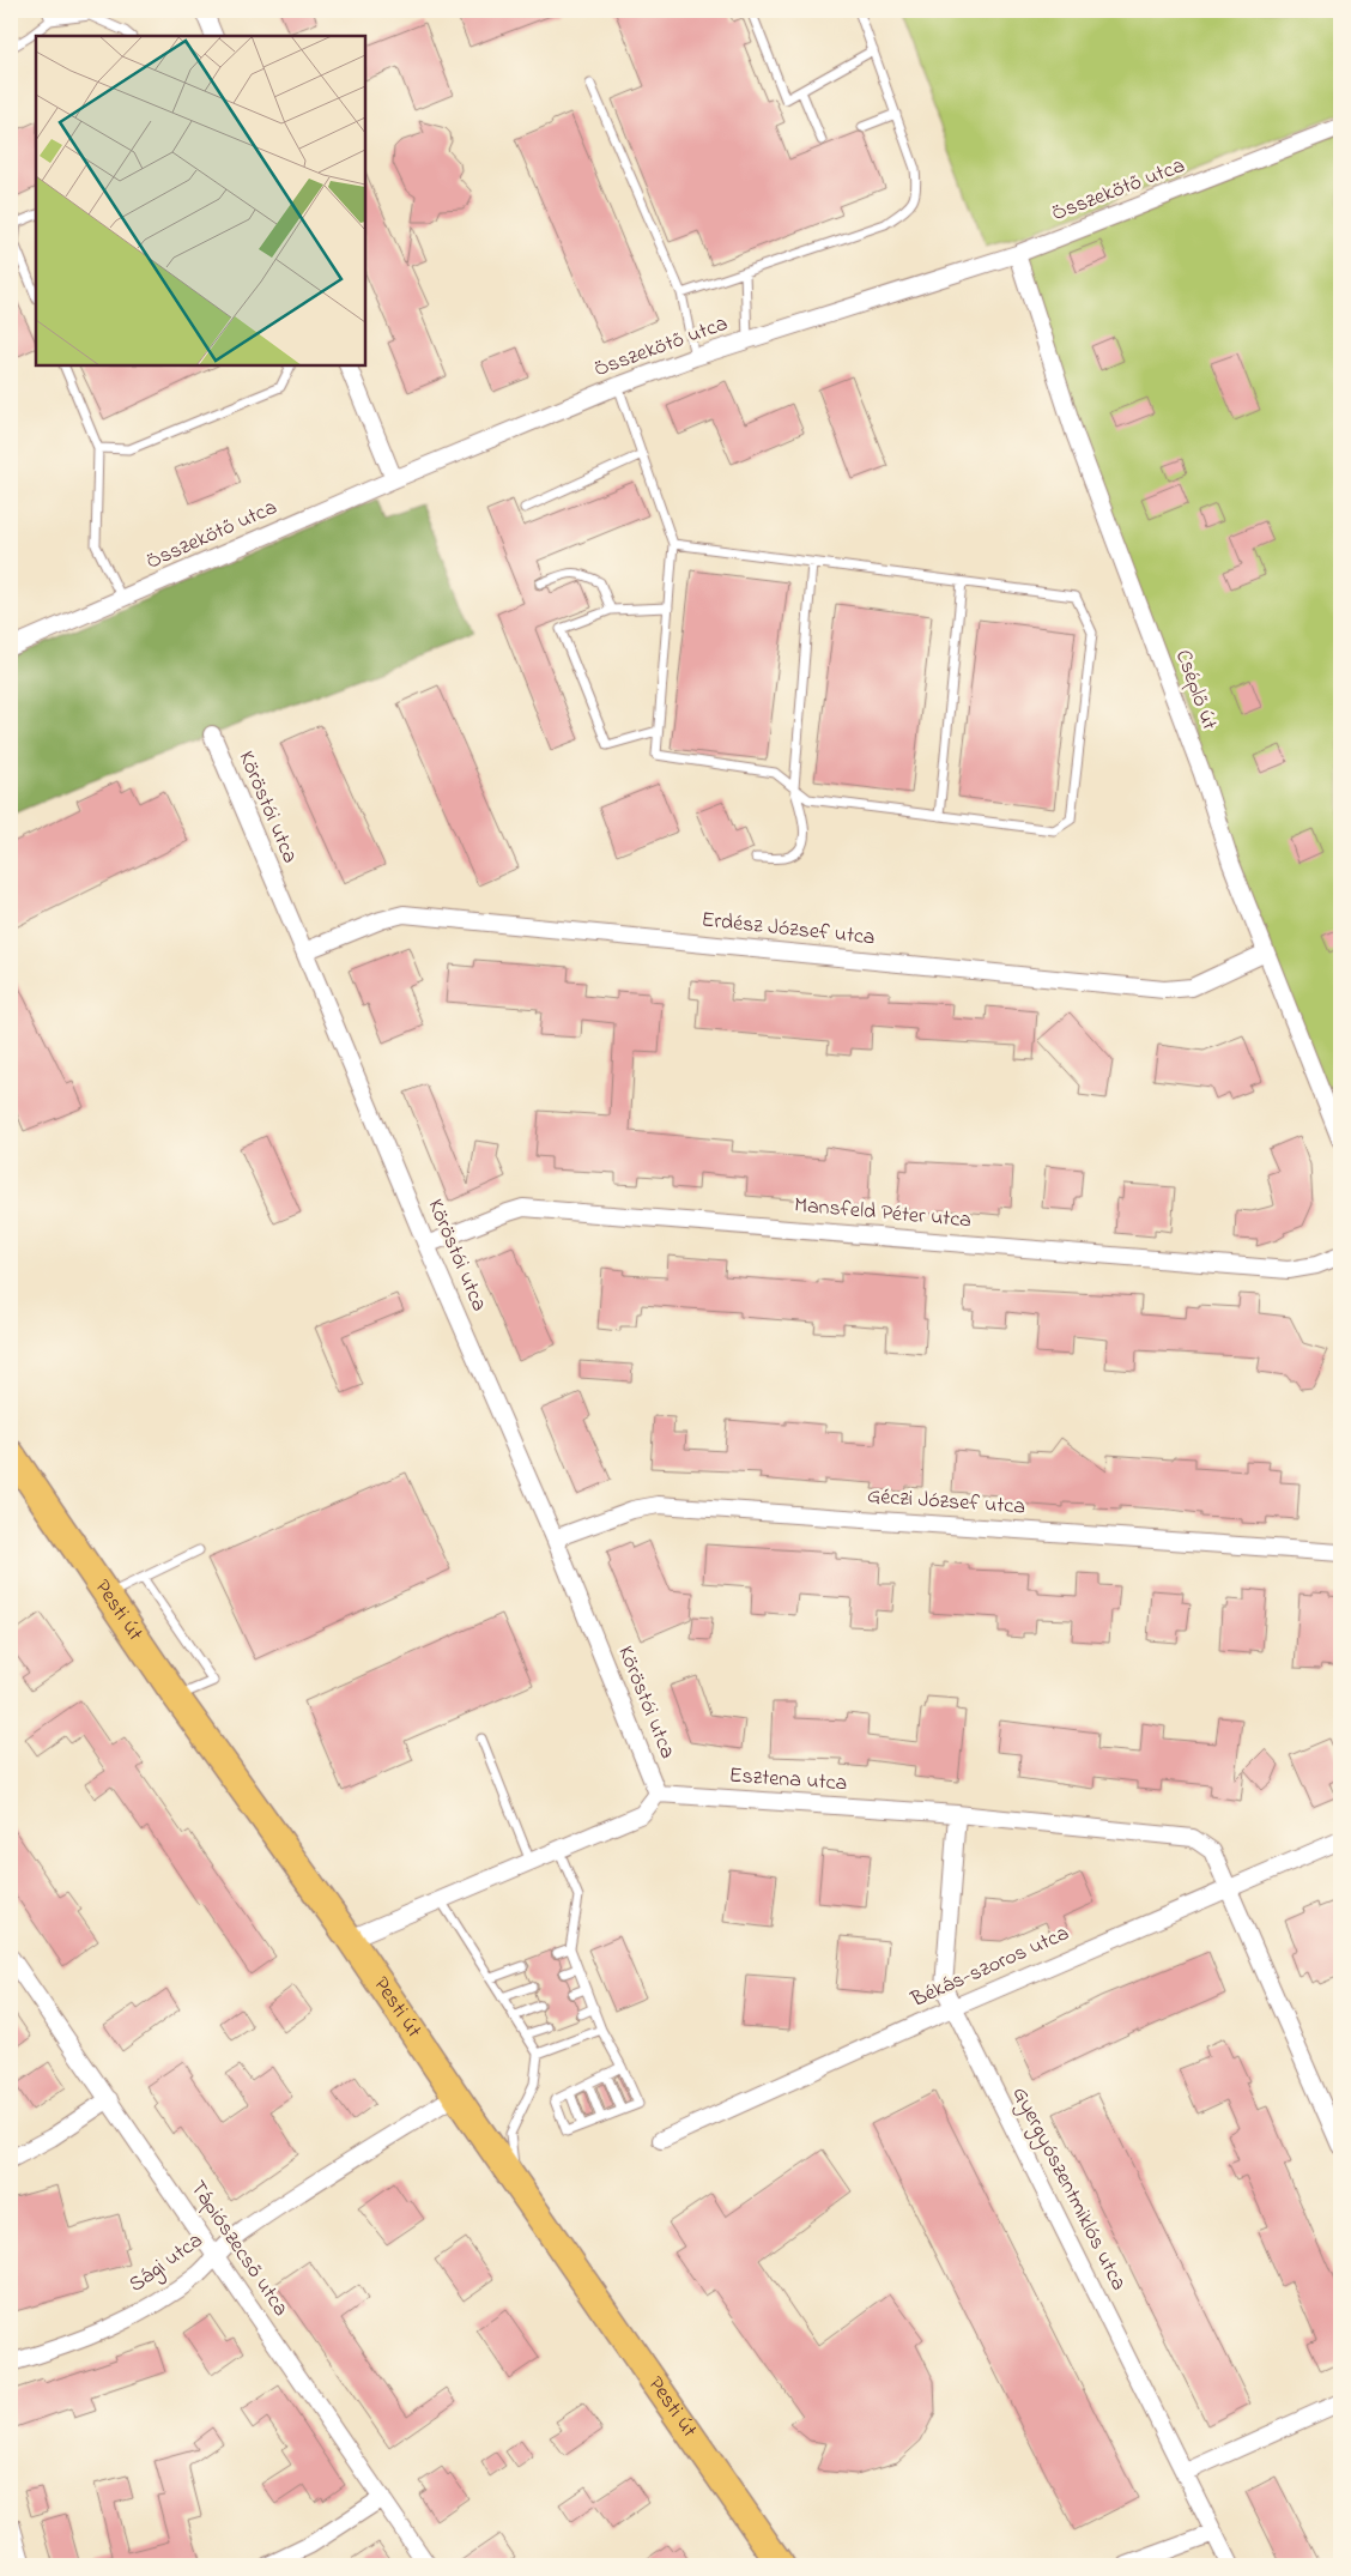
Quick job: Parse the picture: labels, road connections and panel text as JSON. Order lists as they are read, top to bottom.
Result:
{
  "streets": {
    "main road": ["Pesti út"],
    "street": [
      "Összekötő utca",
      "Cséplő út",
      "Köröstói utca",
      "Erdész József utca",
      "Mansfeld Péter utca",
      "Géczi József utca",
      "Esztena utca",
      "Békás-szoros utca",
      "Gyergyószentmiklós utca",
      "Tápiószecső utca",
      "Sági utca"
    ]
  },
  "crossings": [
    ["Összekötő utca", "Cséplő út"],
    ["Cséplő út", "Erdész József utca"],
    ["Köröstói utca", "Erdész József utca"],
    ["Köröstói utca", "Mansfeld Péter utca"],
    ["Köröstói utca", "Géczi József utca"],
    ["Köröstói utca", "Esztena utca"],
    ["Pesti út", "Sági utca"],
    ["Esztena utca", "Békás-szoros utca"],
    ["Esztena utca", "Gyergyószentmiklós utca"],
    ["Békás-szoros utca", "Gyergyószentmiklós utca"],
    ["Tápiószecső utca", "Sági utca"]
  ]
}
